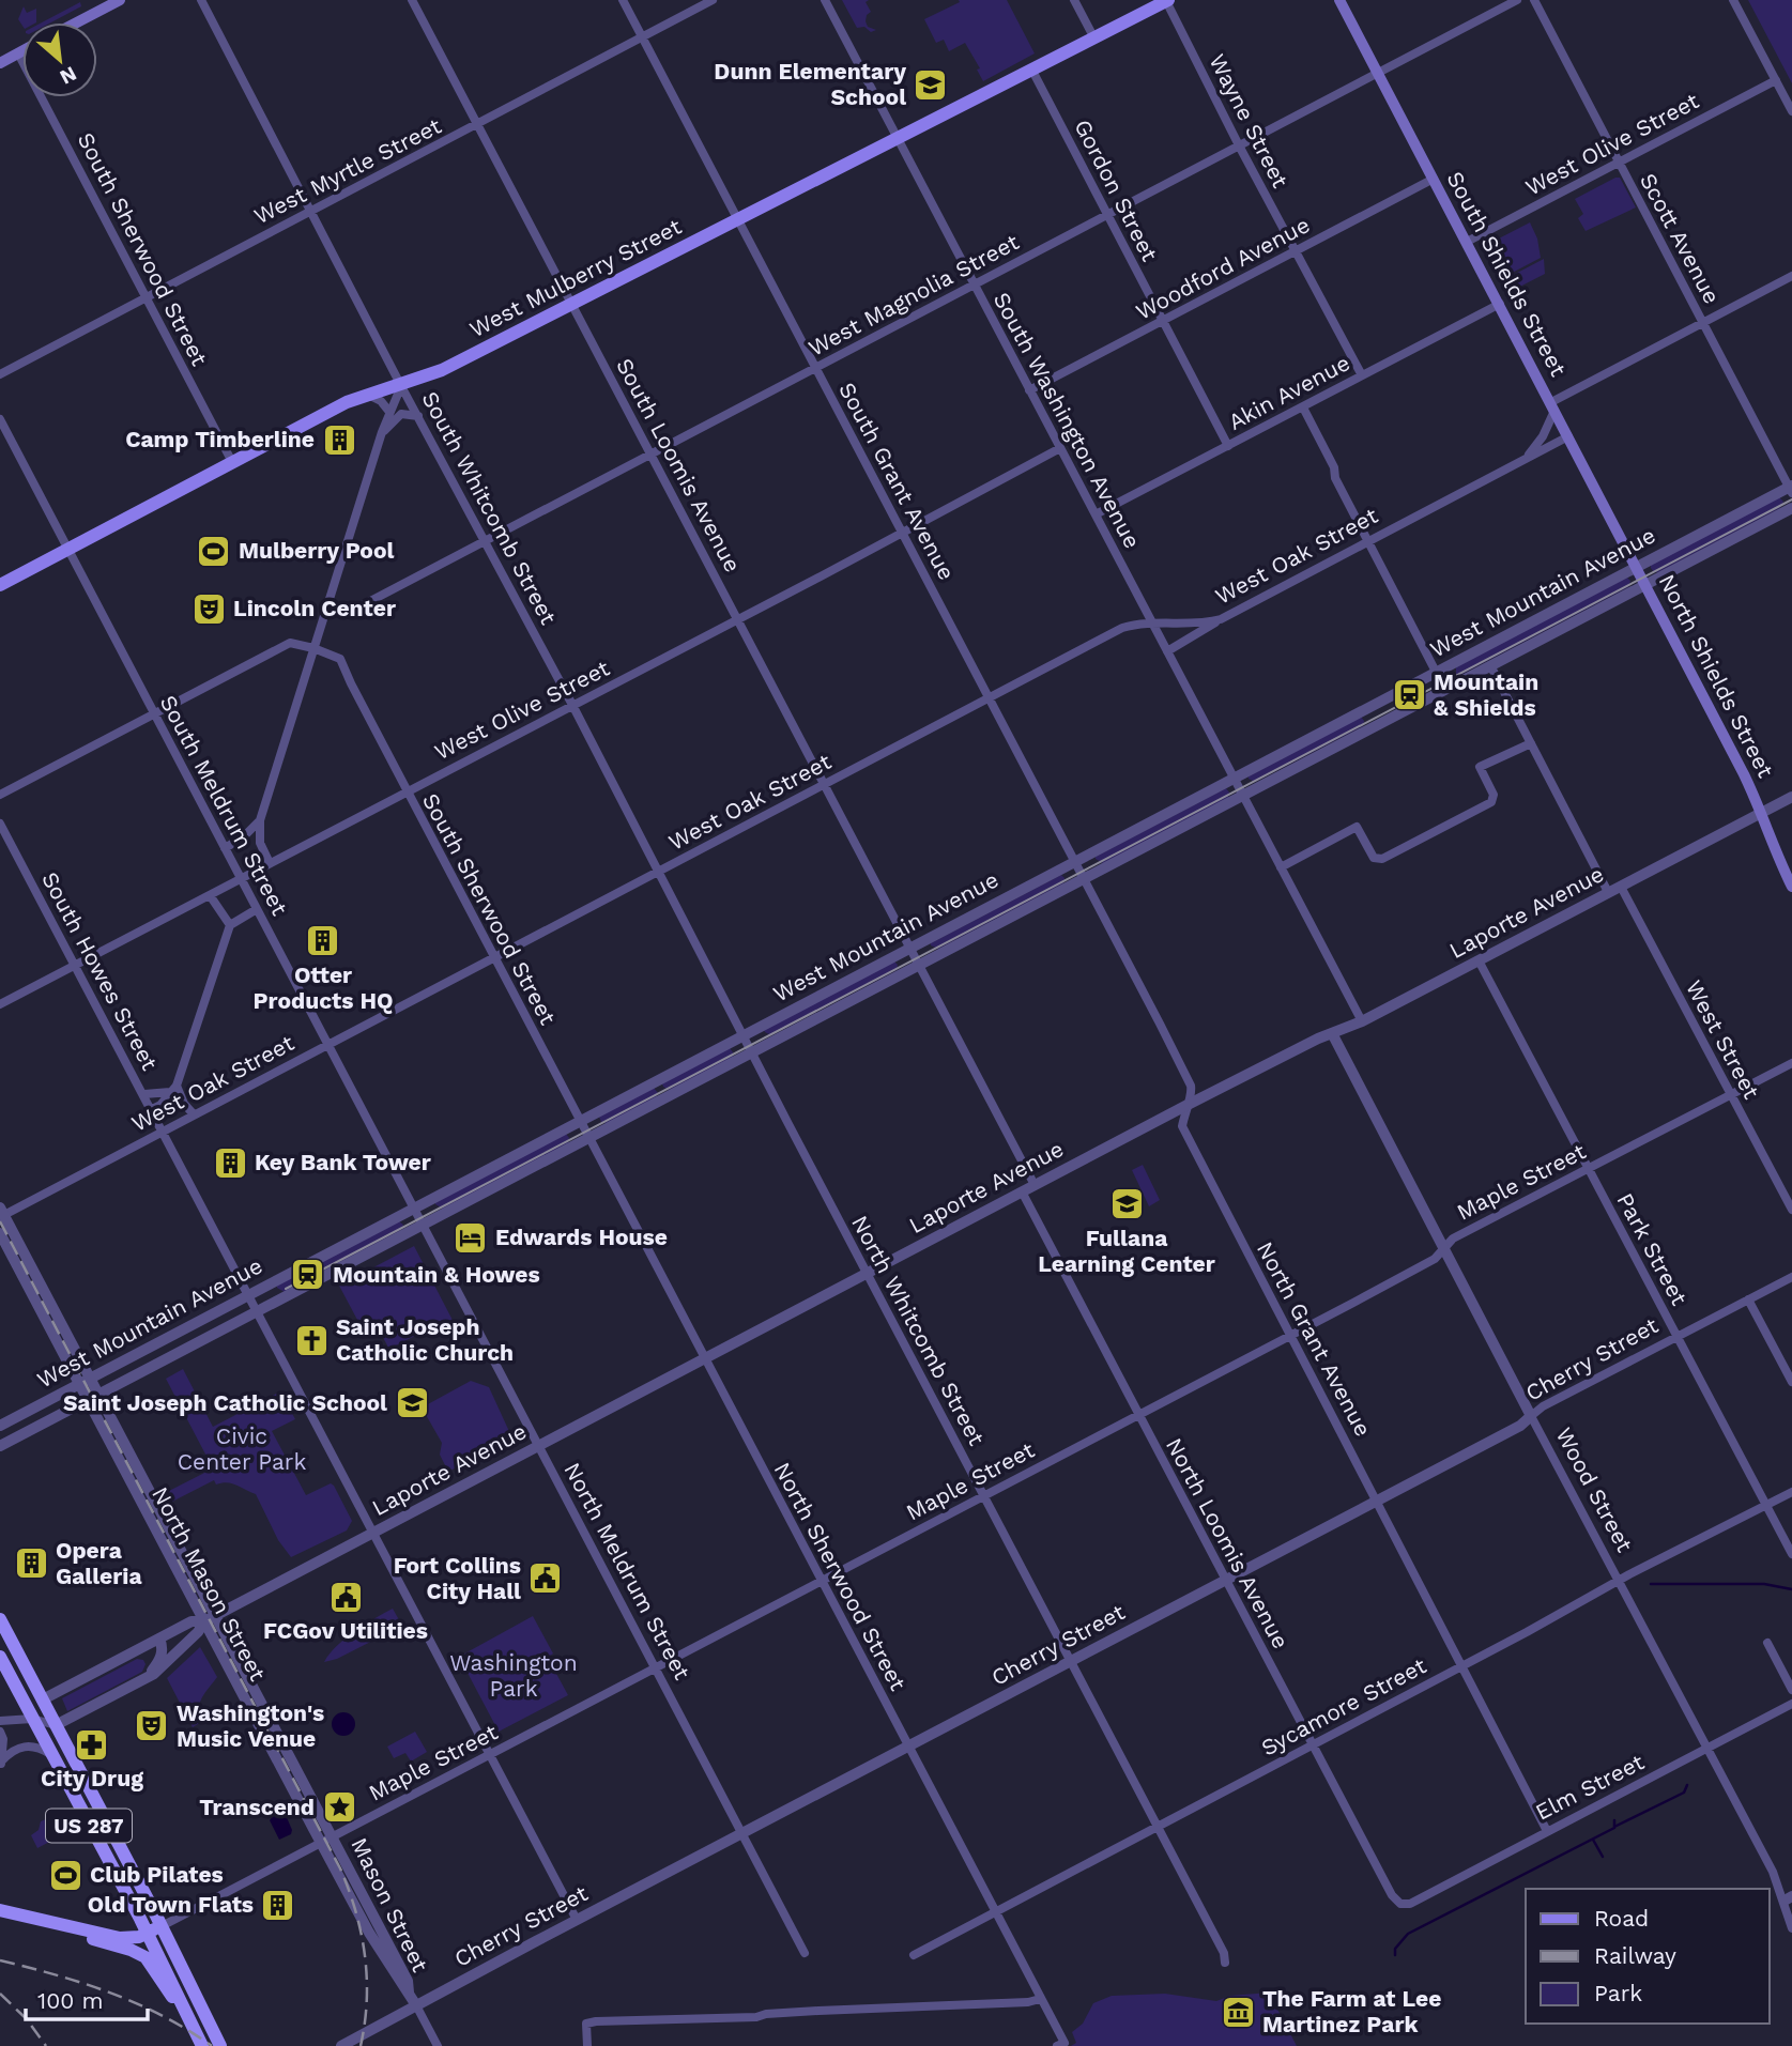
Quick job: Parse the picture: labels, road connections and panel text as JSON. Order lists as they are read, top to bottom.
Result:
{
  "streets": {
    "highway": ["US 287"],
    "main road": ["South Shields Street", "West Mulberry Street", "North Shields Street"],
    "street": [
      "Wayne Street",
      "West Olive Street",
      "West Myrtle Street",
      "Gordon Street",
      "Scott Avenue",
      "South Sherwood Street",
      "Woodford Avenue",
      "West Magnolia Street",
      "Akin Avenue",
      "South Washington Avenue",
      "South Loomis Avenue",
      "South Grant Avenue",
      "South Whitcomb Street",
      "West Oak Street",
      "West Mountain Avenue",
      "South Meldrum Street",
      "Laporte Avenue",
      "South Howes Street",
      "West Street",
      "Maple Street",
      "Park Street",
      "North Whitcomb Street",
      "North Grant Avenue",
      "Cherry Street",
      "Wood Street",
      "North Loomis Avenue",
      "North Meldrum Street",
      "North Sherwood Street",
      "North Mason Street",
      "Sycamore Street",
      "Elm Street",
      "Mason Street"
    ]
  },
  "crossings": [
    ["Wayne Street", "Woodford Avenue"],
    ["Wayne Street", "West Mulberry Street"],
    ["Wayne Street", "West Magnolia Street"],
    ["Wayne Street", "Akin Avenue"],
    ["West Olive Street", "Scott Avenue"],
    ["West Olive Street", "South Sherwood Street"],
    ["West Olive Street", "South Shields Street"],
    ["West Olive Street", "South Washington Avenue"],
    ["West Olive Street", "South Loomis Avenue"],
    ["West Olive Street", "South Grant Avenue"],
    ["West Olive Street", "South Whitcomb Street"],
    ["West Olive Street", "South Meldrum Street"],
    ["West Olive Street", "South Howes Street"],
    ["West Myrtle Street", "South Sherwood Street"],
    ["West Myrtle Street", "South Loomis Avenue"],
    ["West Myrtle Street", "South Grant Avenue"],
    ["West Myrtle Street", "South Whitcomb Street"],
    ["Gordon Street", "Woodford Avenue"],
    ["Gordon Street", "West Mulberry Street"],
    ["Gordon Street", "West Magnolia Street"],
    ["Gordon Street", "Akin Avenue"],
    ["Scott Avenue", "West Mountain Avenue"],
    ["South Sherwood Street", "West Mulberry Street"],
    ["South Sherwood Street", "West Oak Street"],
    ["South Sherwood Street", "West Mountain Avenue"],
    ["South Sherwood Street", "North Sherwood Street"],
    ["Woodford Avenue", "South Shields Street"],
    ["Woodford Avenue", "South Washington Avenue"],
    ["South Shields Street", "West Magnolia Street"],
    ["South Shields Street", "Akin Avenue"],
    ["South Shields Street", "West Oak Street"],
    ["South Shields Street", "West Mountain Avenue"],
    ["South Shields Street", "North Shields Street"],
    ["West Mulberry Street", "South Washington Avenue"],
    ["West Mulberry Street", "South Loomis Avenue"],
    ["West Mulberry Street", "South Grant Avenue"],
    ["West Mulberry Street", "South Whitcomb Street"],
    ["West Mulberry Street", "South Meldrum Street"],
    ["West Magnolia Street", "South Washington Avenue"],
    ["West Magnolia Street", "South Loomis Avenue"],
    ["West Magnolia Street", "South Grant Avenue"],
    ["West Magnolia Street", "South Whitcomb Street"],
    ["Akin Avenue", "South Washington Avenue"],
    ["South Washington Avenue", "West Oak Street"],
    ["South Washington Avenue", "West Mountain Avenue"],
    ["South Washington Avenue", "Laporte Avenue"],
    ["South Loomis Avenue", "West Oak Street"],
    ["South Loomis Avenue", "West Mountain Avenue"],
    ["South Grant Avenue", "West Oak Street"],
    ["South Grant Avenue", "West Mountain Avenue"],
    ["South Grant Avenue", "North Grant Avenue"],
    ["South Whitcomb Street", "West Oak Street"],
    ["South Whitcomb Street", "West Mountain Avenue"],
    ["South Whitcomb Street", "North Whitcomb Street"],
    ["West Oak Street", "South Meldrum Street"],
    ["West Oak Street", "South Howes Street"],
    ["West Oak Street", "Mason Street"],
    ["West Mountain Avenue", "North Shields Street"],
    ["West Mountain Avenue", "South Meldrum Street"],
    ["West Mountain Avenue", "South Howes Street"],
    ["West Mountain Avenue", "North Whitcomb Street"],
    ["West Mountain Avenue", "North Grant Avenue"],
    ["West Mountain Avenue", "North Meldrum Street"],
    ["West Mountain Avenue", "North Sherwood Street"],
    ["West Mountain Avenue", "North Mason Street"],
    ["West Mountain Avenue", "Mason Street"],
    ["North Shields Street", "Laporte Avenue"],
    ["South Meldrum Street", "North Meldrum Street"],
    ["Laporte Avenue", "South Howes Street"],
    ["Laporte Avenue", "West Street"],
    ["Laporte Avenue", "Park Street"],
    ["Laporte Avenue", "North Whitcomb Street"],
    ["Laporte Avenue", "North Grant Avenue"],
    ["Laporte Avenue", "Wood Street"],
    ["Laporte Avenue", "North Loomis Avenue"],
    ["Laporte Avenue", "North Meldrum Street"],
    ["Laporte Avenue", "North Sherwood Street"],
    ["Laporte Avenue", "North Mason Street"],
    ["Laporte Avenue", "US 287"],
    ["Laporte Avenue", "Mason Street"],
    ["South Howes Street", "Maple Street"],
    ["South Howes Street", "Cherry Street"],
    ["West Street", "Maple Street"],
    ["Maple Street", "Park Street"],
    ["Maple Street", "North Whitcomb Street"],
    ["Maple Street", "North Grant Avenue"],
    ["Maple Street", "Wood Street"],
    ["Maple Street", "North Loomis Avenue"],
    ["Maple Street", "North Meldrum Street"],
    ["Maple Street", "North Sherwood Street"],
    ["Maple Street", "North Mason Street"],
    ["Maple Street", "US 287"],
    ["Maple Street", "Mason Street"],
    ["Park Street", "Cherry Street"],
    ["Park Street", "Sycamore Street"],
    ["North Whitcomb Street", "Cherry Street"],
    ["North Whitcomb Street", "Sycamore Street"],
    ["North Grant Avenue", "Cherry Street"],
    ["North Grant Avenue", "Sycamore Street"],
    ["North Grant Avenue", "Elm Street"],
    ["Cherry Street", "Wood Street"],
    ["Cherry Street", "North Loomis Avenue"],
    ["Cherry Street", "North Meldrum Street"],
    ["Cherry Street", "North Sherwood Street"],
    ["Cherry Street", "Mason Street"],
    ["Wood Street", "Sycamore Street"],
    ["Wood Street", "Elm Street"],
    ["North Loomis Avenue", "Sycamore Street"],
    ["North Loomis Avenue", "Elm Street"],
    ["North Sherwood Street", "Sycamore Street"],
    ["North Mason Street", "Mason Street"]
  ],
  "parks": ["Civic Center Park", "Washington Park"],
  "places": {
    "school or university": ["Dunn Elementary School", "Fullana Learning Center", "Saint Joseph Catholic School"],
    "building": [
      "Camp Timberline",
      "Otter Products HQ",
      "Key Bank Tower",
      "Opera Galleria",
      "Old Town Flats"
    ],
    "sports": ["Mulberry Pool", "Club Pilates"],
    "theatre": ["Lincoln Center", "Washington's Music Venue"],
    "station": ["Mountain & Shields", "Mountain & Howes"],
    "hotel": ["Edwards House"],
    "church": ["Saint Joseph Catholic Church"],
    "public building": ["Fort Collins City Hall", "FCGov Utilities"],
    "pharmacy": ["City Drug"],
    "place": ["Transcend"],
    "museum": ["The Farm at Lee Martinez Park"]
  },
  "legend": ["Road", "Railway", "Park"],
  "scale_bar": "100 m",
  "north": "bottom right"
}
